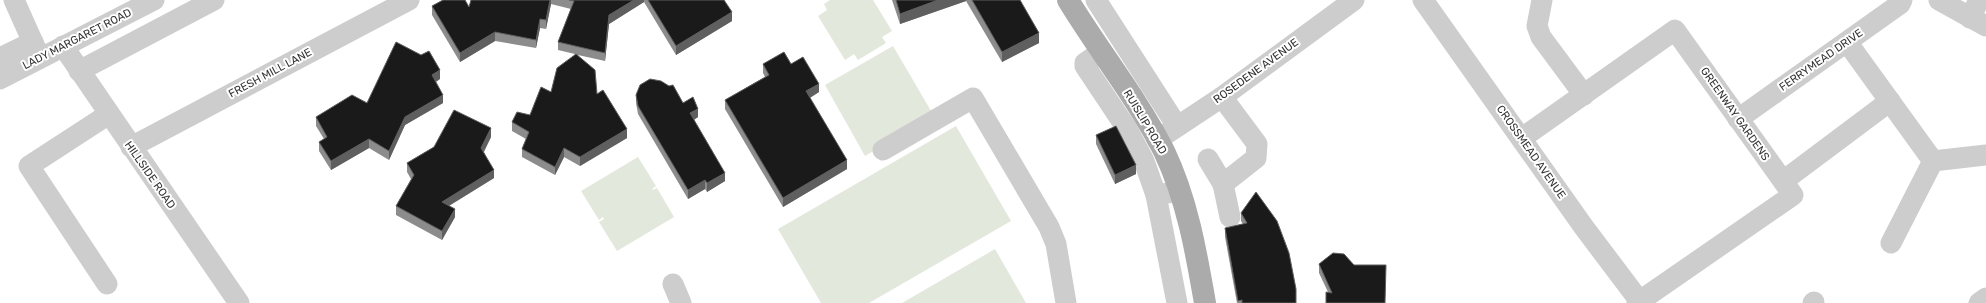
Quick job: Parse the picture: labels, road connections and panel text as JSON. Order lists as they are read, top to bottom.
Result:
{
  "streets": {
    "main road": ["RUISLIP ROAD"],
    "street": [
      "LADY MARGARET ROAD",
      "FERRYMEAD DRIVE",
      "ROSEDENE AVENUE",
      "FRESH MILL LANE",
      "GREENWAY GARDENS",
      "CROSSMEAD AVENUE",
      "HILLSIDE ROAD"
    ]
  },
  "crossings": [
    ["LADY MARGARET ROAD", "HILLSIDE ROAD"],
    ["FERRYMEAD DRIVE", "GREENWAY GARDENS"],
    ["ROSEDENE AVENUE", "RUISLIP ROAD"],
    ["FRESH MILL LANE", "HILLSIDE ROAD"],
    ["GREENWAY GARDENS", "CROSSMEAD AVENUE"]
  ]
}
